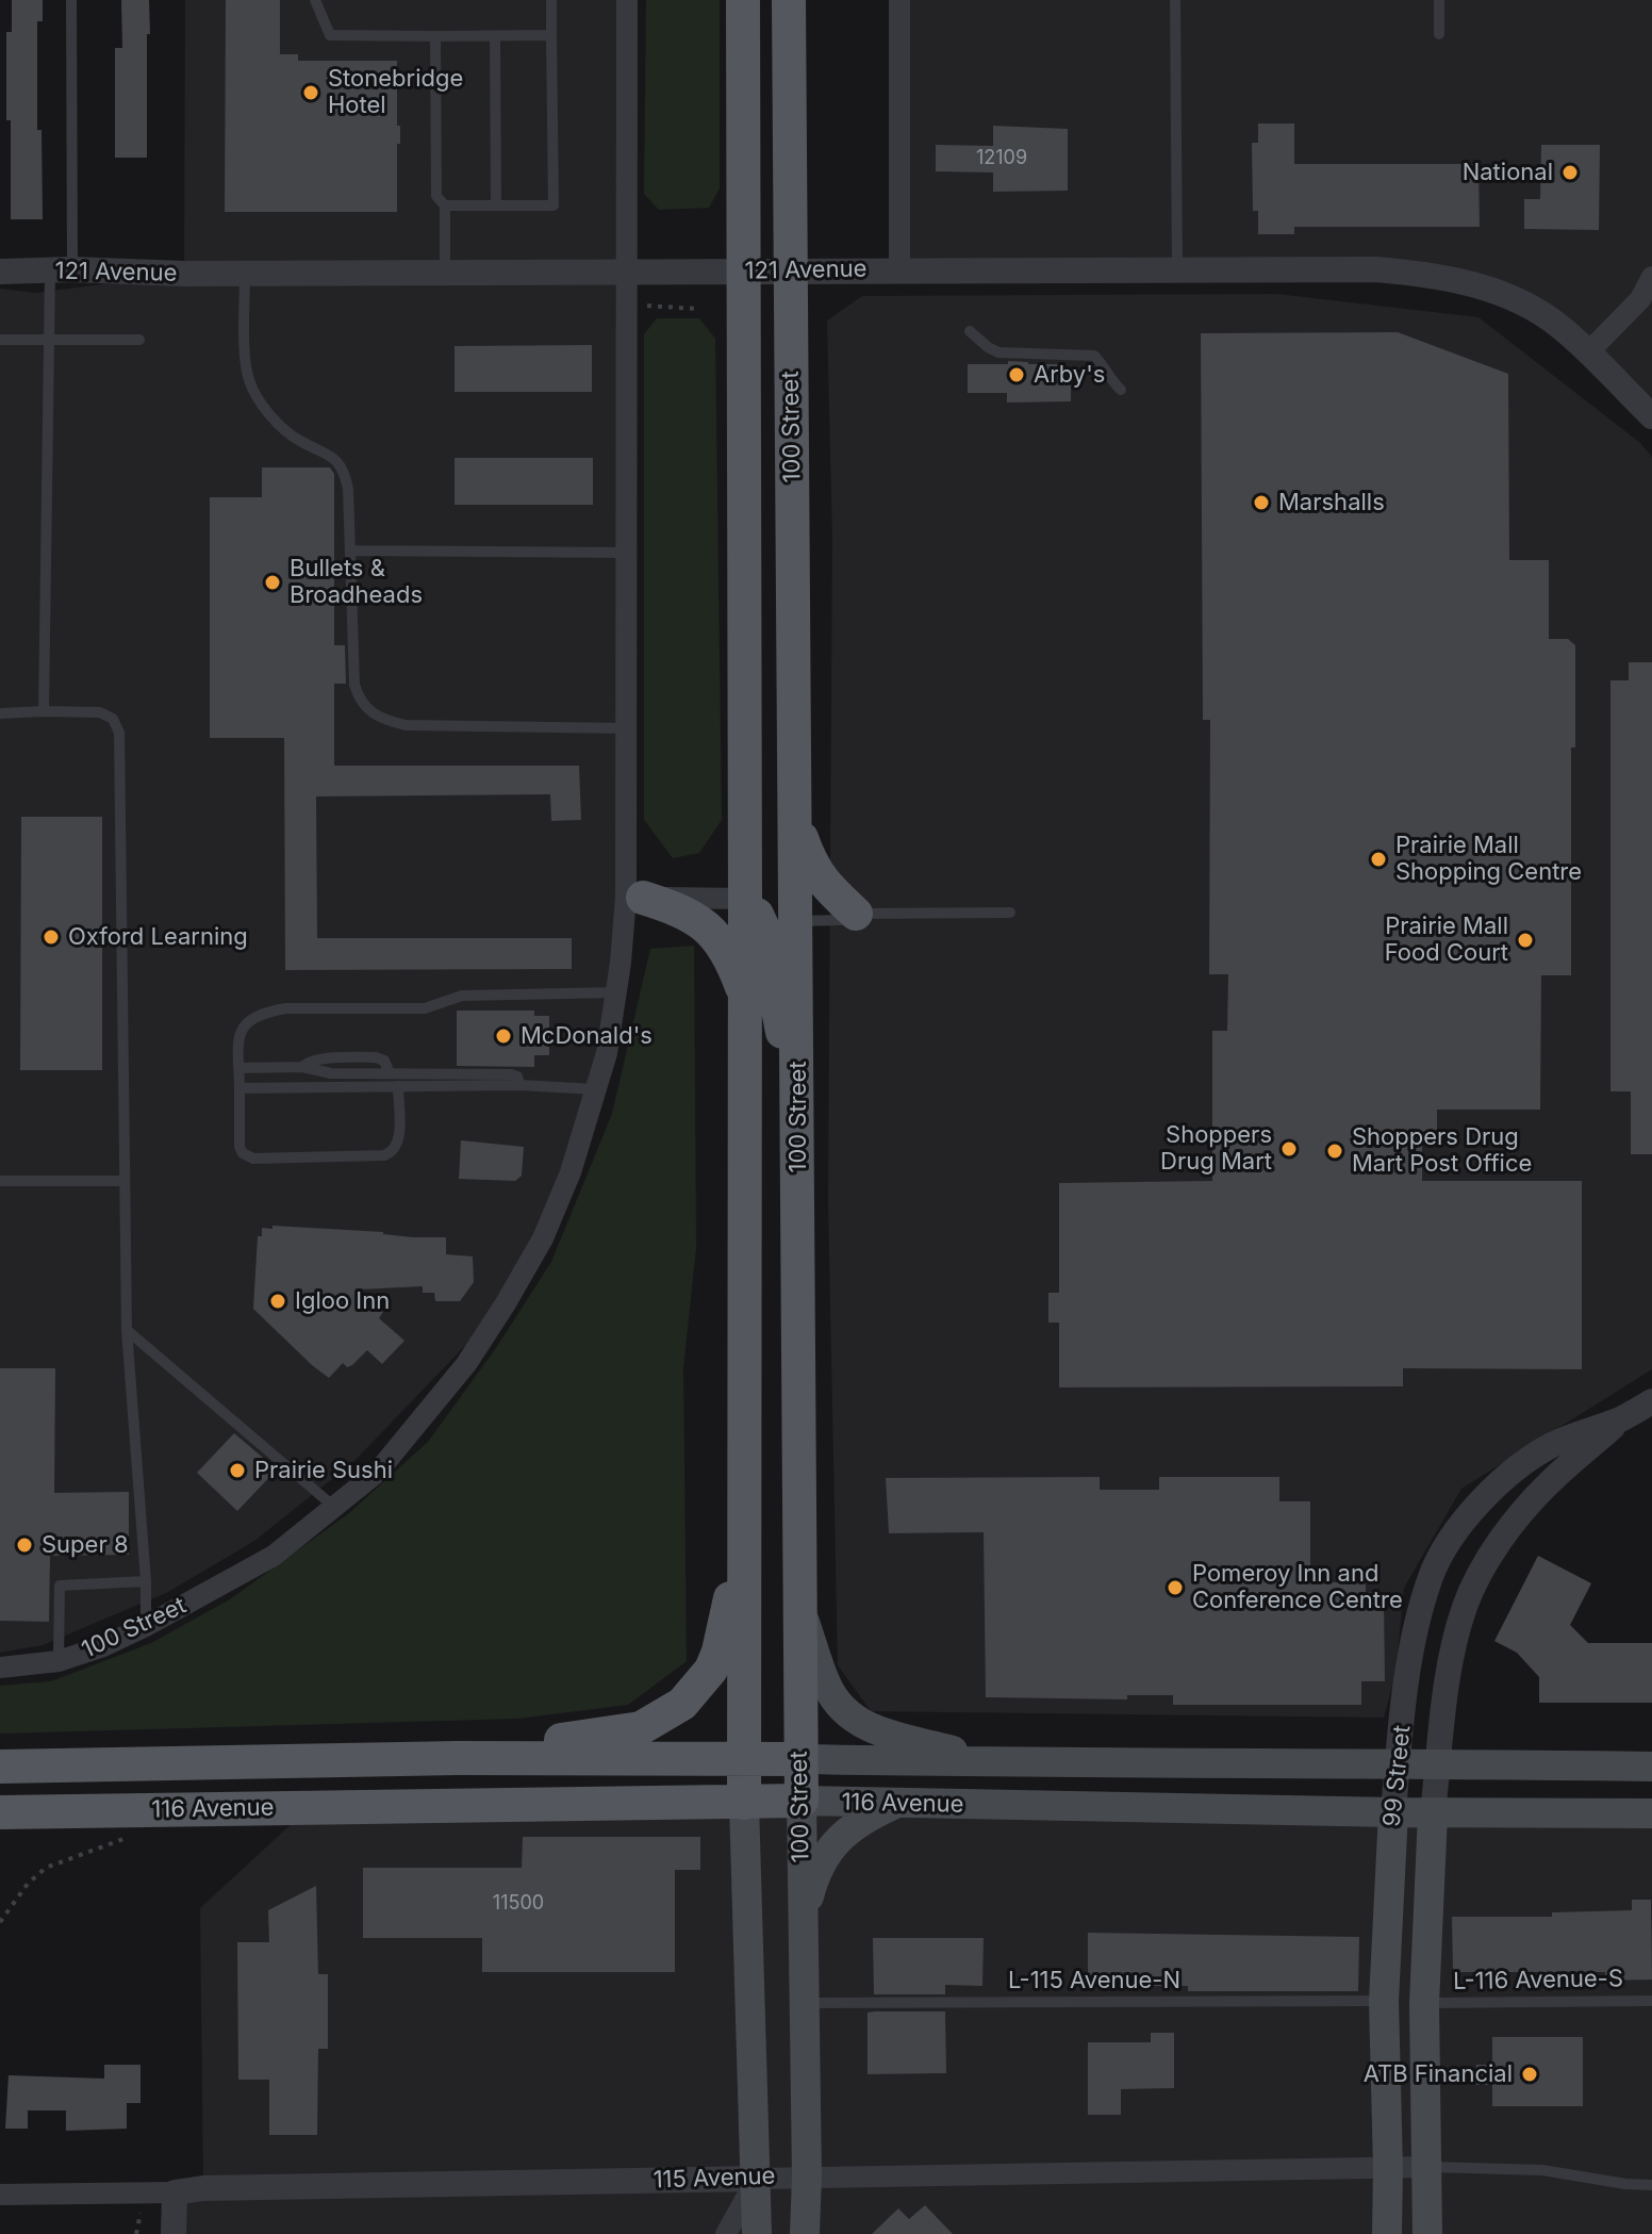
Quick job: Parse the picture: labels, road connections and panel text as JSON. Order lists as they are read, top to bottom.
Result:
{
  "streets": {
    "main road": ["100 Street", "99 Street", "116 Avenue"],
    "street": ["121 Avenue", "115 Avenue"],
    "lane": ["L-115 Avenue-N", "L-116 Avenue-S"]
  },
  "crossings": [
    ["121 Avenue", "100 Street"],
    ["100 Street", "116 Avenue"],
    ["100 Street", "L-115 Avenue-N"],
    ["100 Street", "115 Avenue"],
    ["99 Street", "116 Avenue"],
    ["99 Street", "L-115 Avenue-N"],
    ["99 Street", "L-116 Avenue-S"],
    ["99 Street", "115 Avenue"]
  ],
  "places": [
    "Stonebridge Hotel",
    "National",
    "Arby's",
    "Marshalls",
    "Bullets & Broadheads",
    "Prairie Mall Shopping Centre",
    "Oxford Learning",
    "Prairie Mall Food Court",
    "McDonald's",
    "Shoppers Drug Mart",
    "Shoppers Drug Mart Post Office",
    "Igloo Inn",
    "Prairie Sushi",
    "Super 8",
    "Pomeroy Inn and Conference Centre",
    "ATB Financial"
  ],
  "house_numbers": ["12109", "11500"]
}
